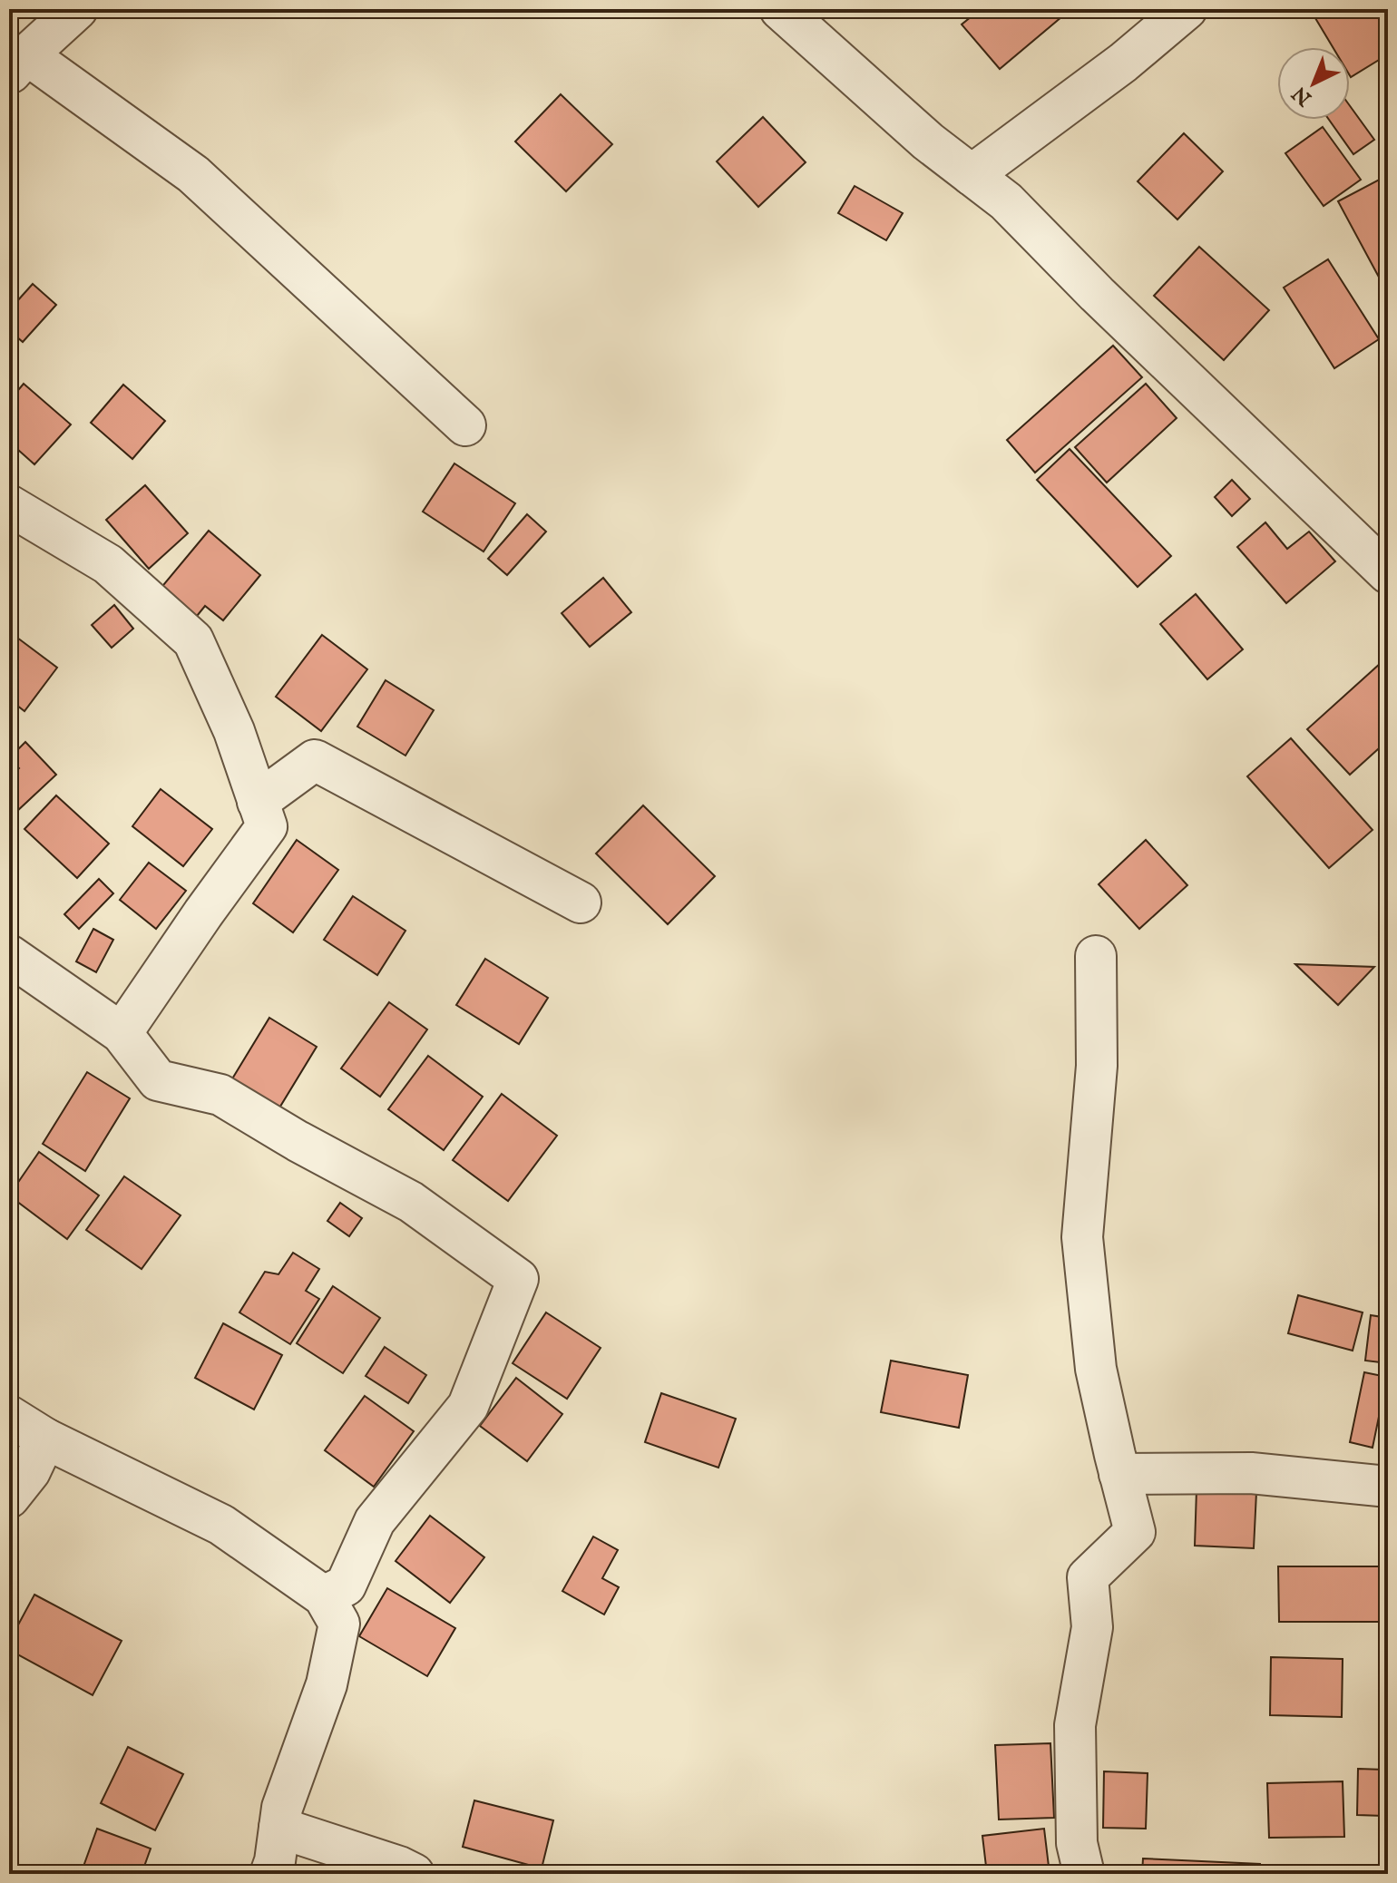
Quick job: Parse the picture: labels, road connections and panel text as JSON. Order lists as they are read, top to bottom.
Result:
{
  "north": "bottom left"
}
